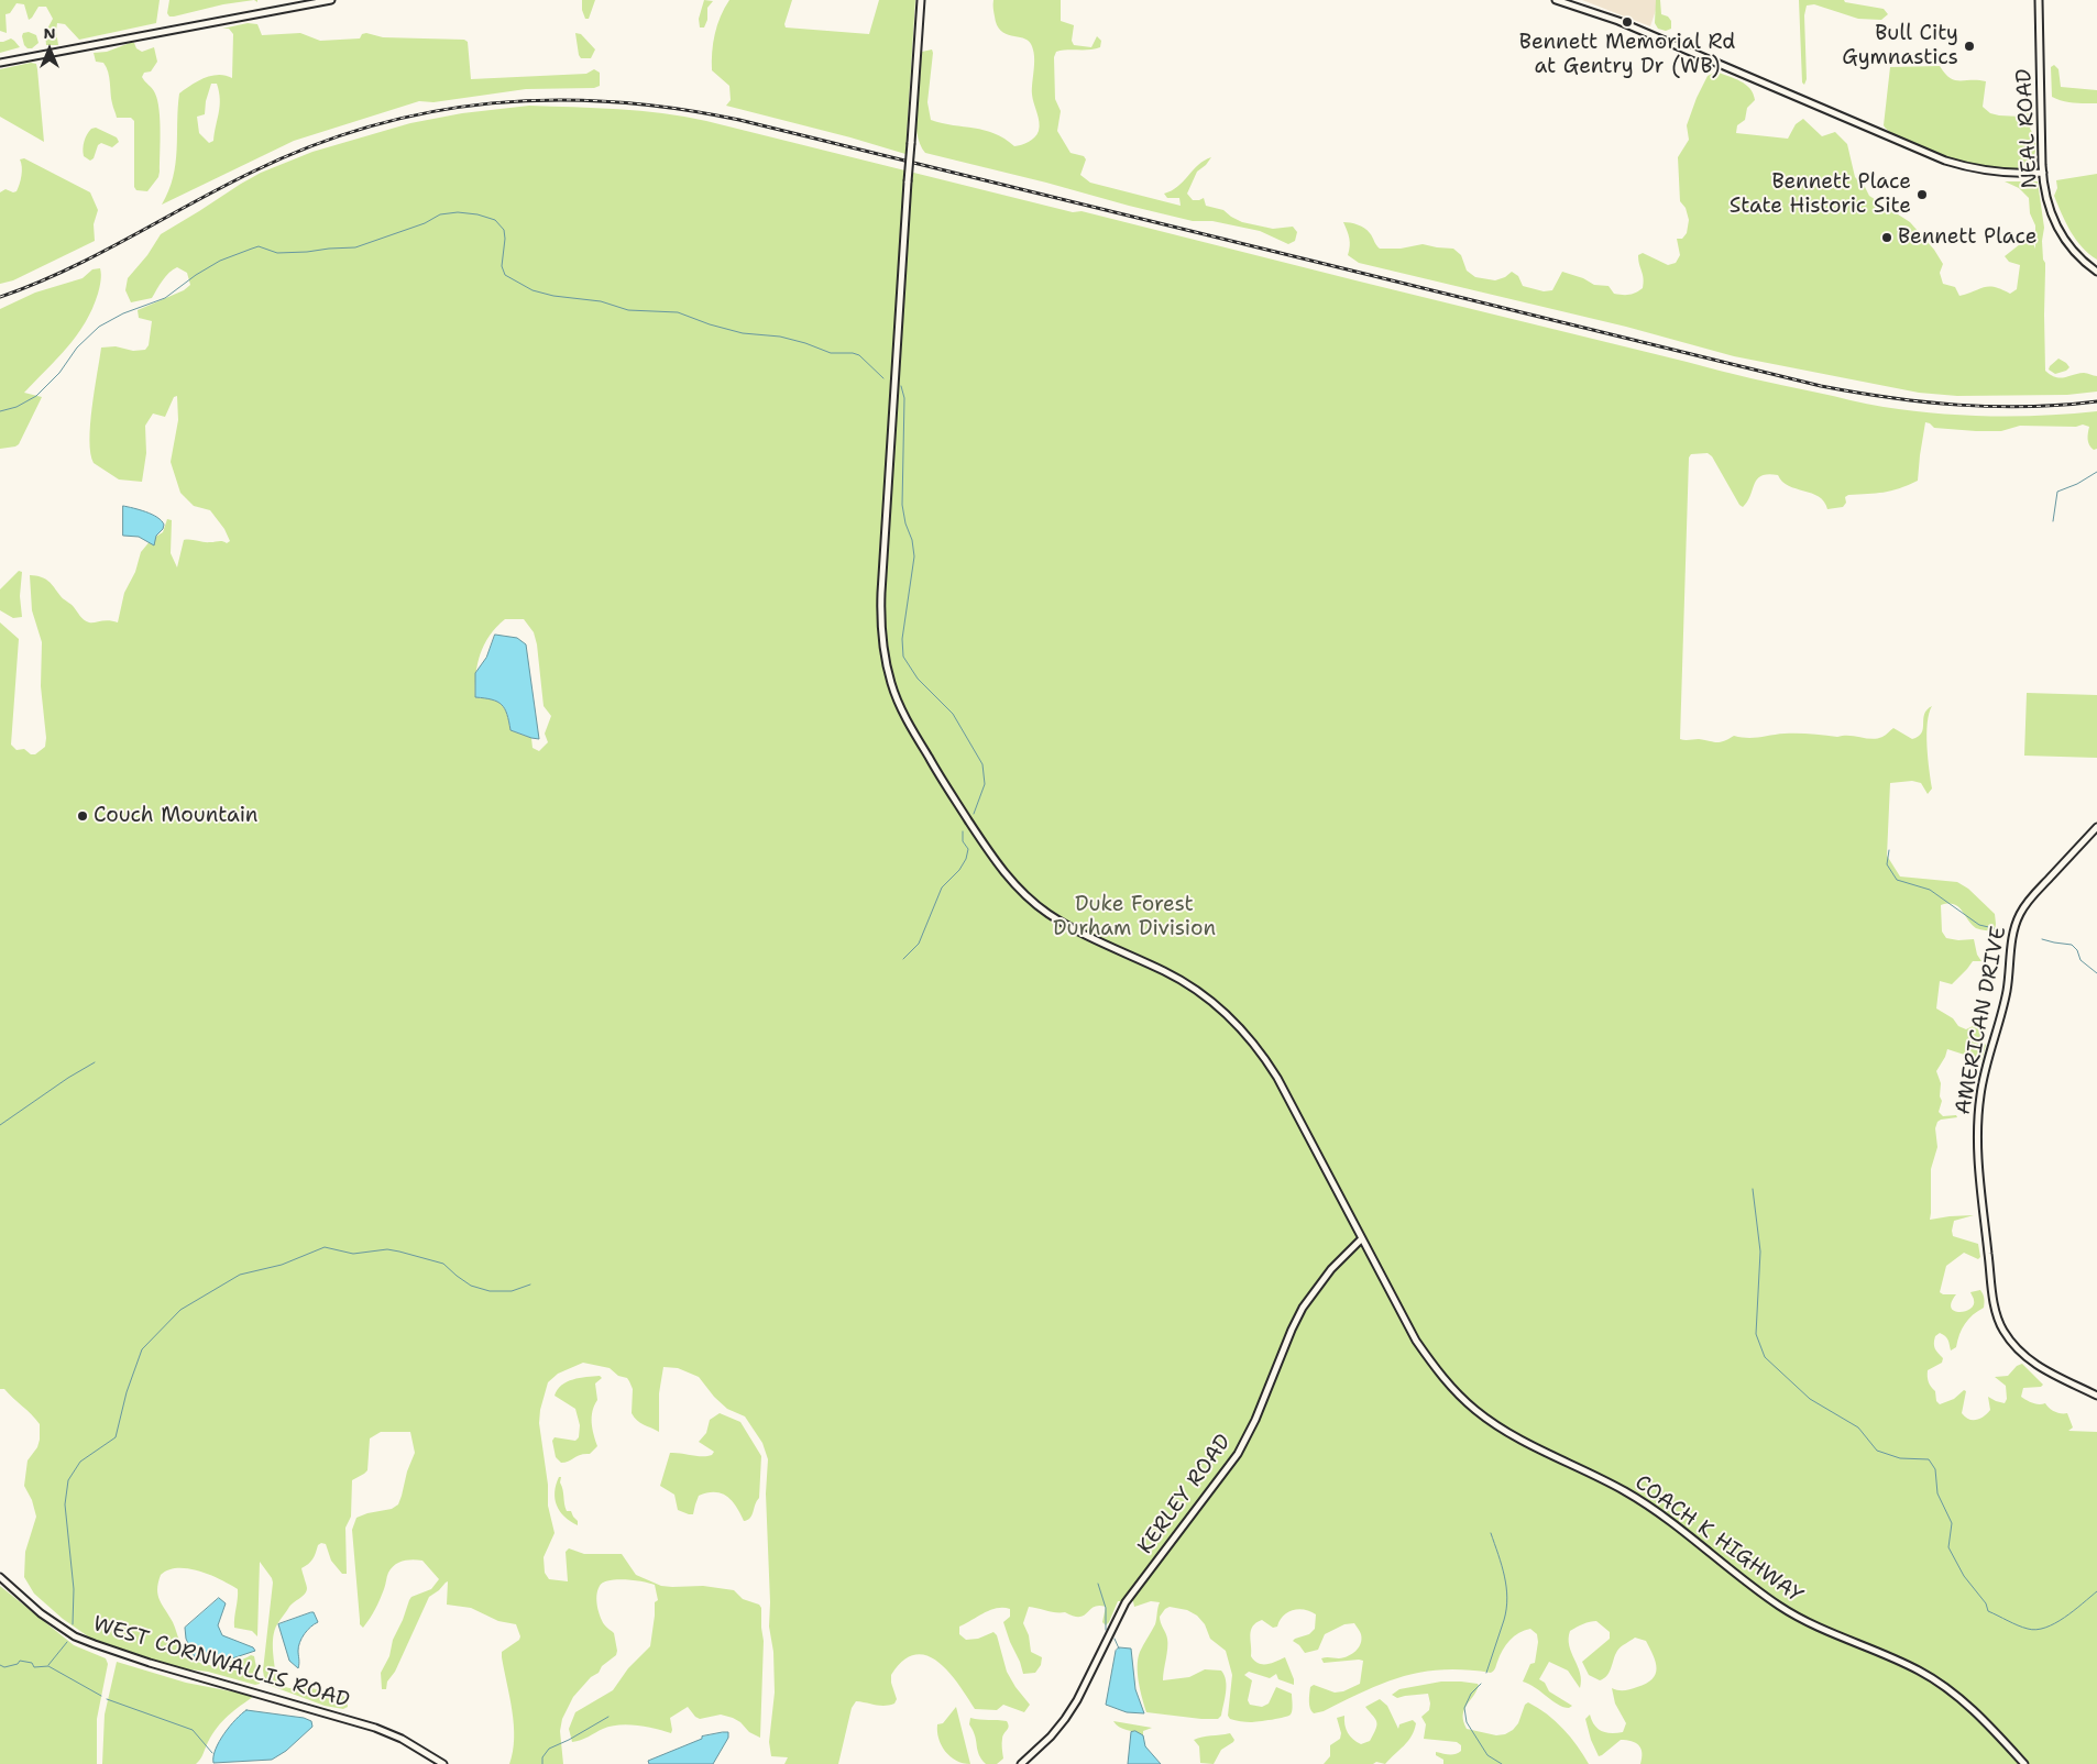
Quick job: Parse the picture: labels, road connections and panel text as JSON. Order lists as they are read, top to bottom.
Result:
{
  "streets": {
    "street": [
      "NEAL ROAD",
      "AMERICAN DRIVE",
      "KERLEY ROAD",
      "COACH K HIGHWAY",
      "WEST CORNWALLIS ROAD"
    ]
  },
  "crossings": [
    ["KERLEY ROAD", "COACH K HIGHWAY"]
  ],
  "parks": ["Duke Forest Durham Division"],
  "places": [
    "Bennett Memorial Rd at Gentry Dr (WB)",
    "Bull City Gymnastics",
    "Bennett Place State Historic Site",
    "Bennett Place",
    "Couch Mountain"
  ],
  "north": "top"
}
